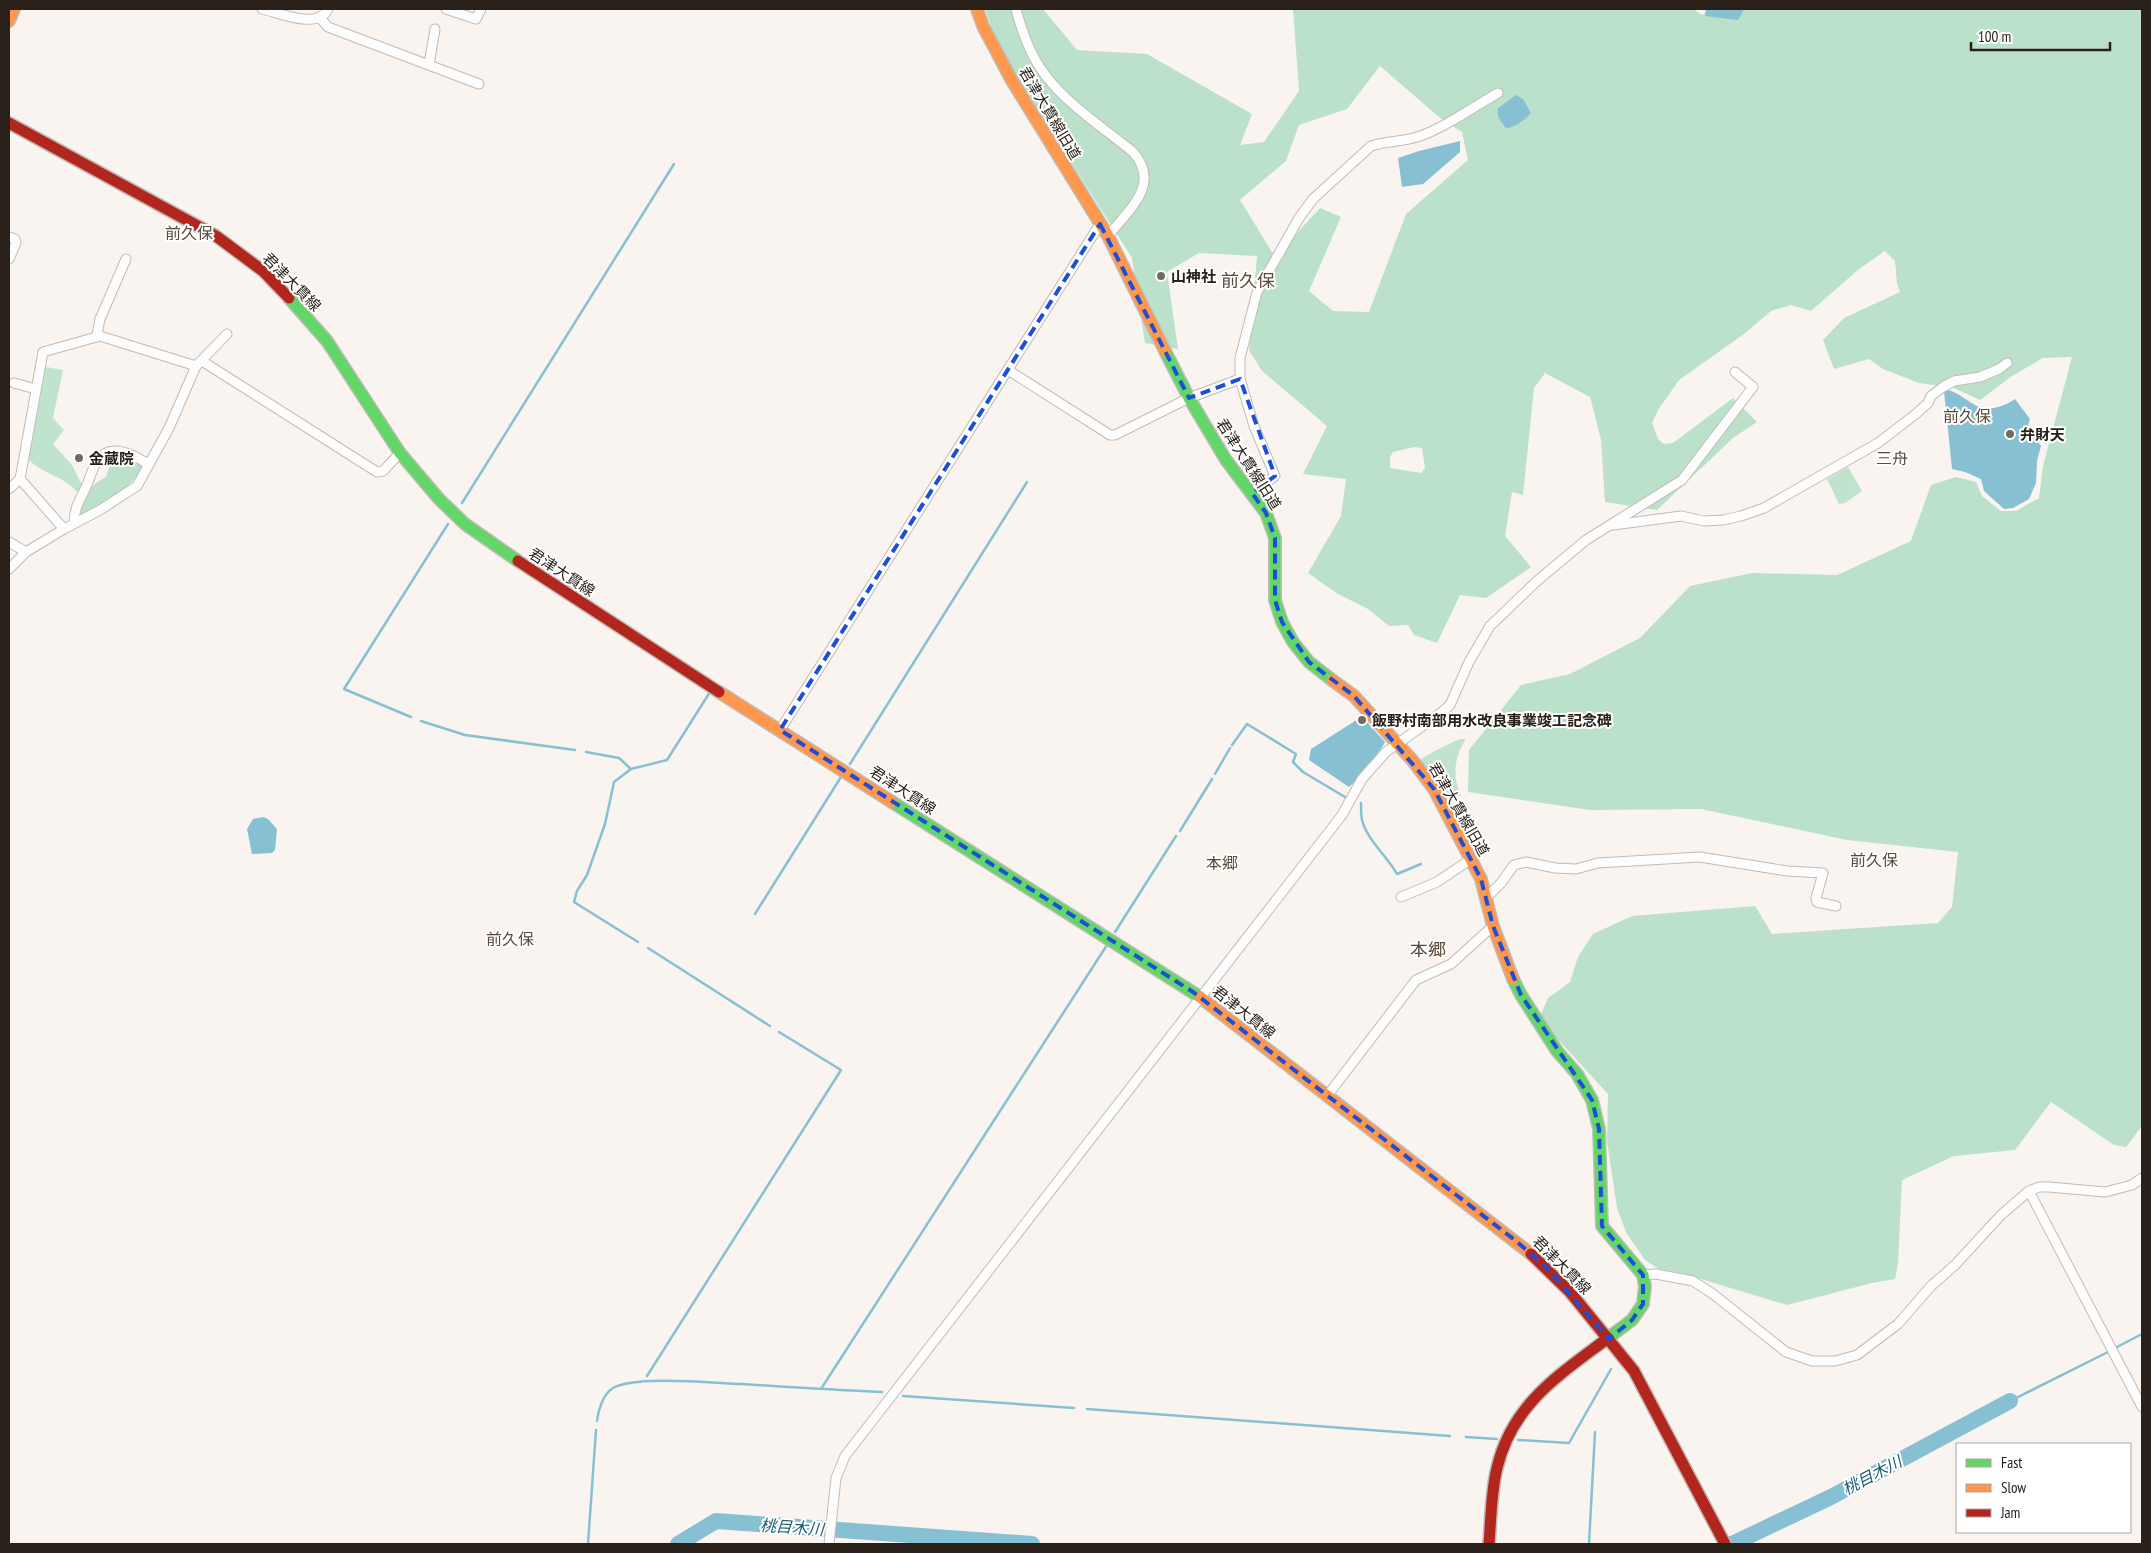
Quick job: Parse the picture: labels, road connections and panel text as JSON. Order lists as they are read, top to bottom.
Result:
{
  "streets": {
    "main road": ["君津大貫線旧道", "君津大貫線"]
  },
  "districts": [
    "前久保",
    "前久保",
    "前久保",
    "三舟",
    "前久保",
    "本郷",
    "前久保",
    "本郷"
  ],
  "water": ["桃目木川"],
  "places": [
    "山神社",
    "弁財天",
    "金蔵院",
    "飯野村南部用水改良事業竣工記念碑"
  ],
  "legend": ["Fast", "Slow", "Jam"],
  "scale_bar": "100 m"
}
